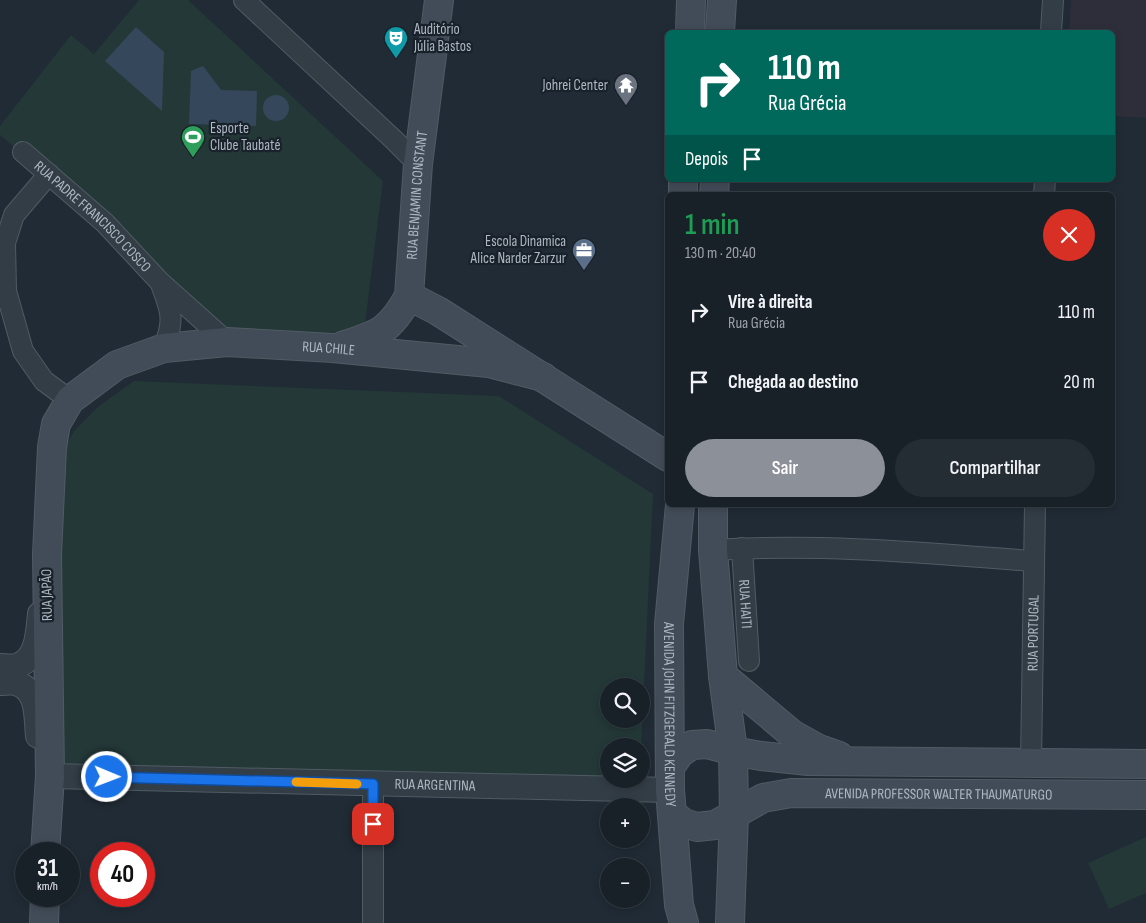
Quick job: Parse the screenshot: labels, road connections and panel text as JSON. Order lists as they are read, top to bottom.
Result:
{
  "streets": {
    "main road": [
      "RUA BENJAMIN CONSTANT",
      "RUA CHILE",
      "RUA JAPÃO",
      "AVENIDA JOHN FITZGERALD KENNEDY",
      "AVENIDA PROFESSOR WALTER THAUMATURGO"
    ],
    "street": [
      "RUA PADRE FRANCISCO COSCO",
      "RUA HAITI",
      "RUA PORTUGAL",
      "RUA ARGENTINA"
    ]
  },
  "crossings": [
    ["RUA BENJAMIN CONSTANT", "RUA CHILE"],
    ["RUA PADRE FRANCISCO COSCO", "RUA CHILE"],
    ["RUA CHILE", "RUA JAPÃO"],
    ["RUA JAPÃO", "RUA ARGENTINA"],
    ["AVENIDA JOHN FITZGERALD KENNEDY", "RUA ARGENTINA"],
    ["AVENIDA JOHN FITZGERALD KENNEDY", "AVENIDA PROFESSOR WALTER THAUMATURGO"],
    ["RUA ARGENTINA", "AVENIDA PROFESSOR WALTER THAUMATURGO"]
  ],
  "places": {
    "theatre": ["Auditório Júlia Bastos"],
    "temple": ["Johrei Center"],
    "sports": ["Esporte Clube Taubaté"],
    "office": ["Escola Dinamica Alice Narder Zarzur"]
  },
  "page": {
    "turn": ["110 m", "Rua Grécia"],
    "then": "Depois",
    "heading": ["1 min", "130 m · 20:40"],
    "list": [
      {
        "name": "Vire à direita",
        "note": "Rua Grécia",
        "value": "110 m"
      },
      {
        "name": "Chegada ao destino",
        "value": "20 m"
      }
    ],
    "buttons": ["Sair", "Compartilhar"],
    "map_buttons": ["+", "−"],
    "speed": "31 km/h",
    "limit": "40"
  }
}
